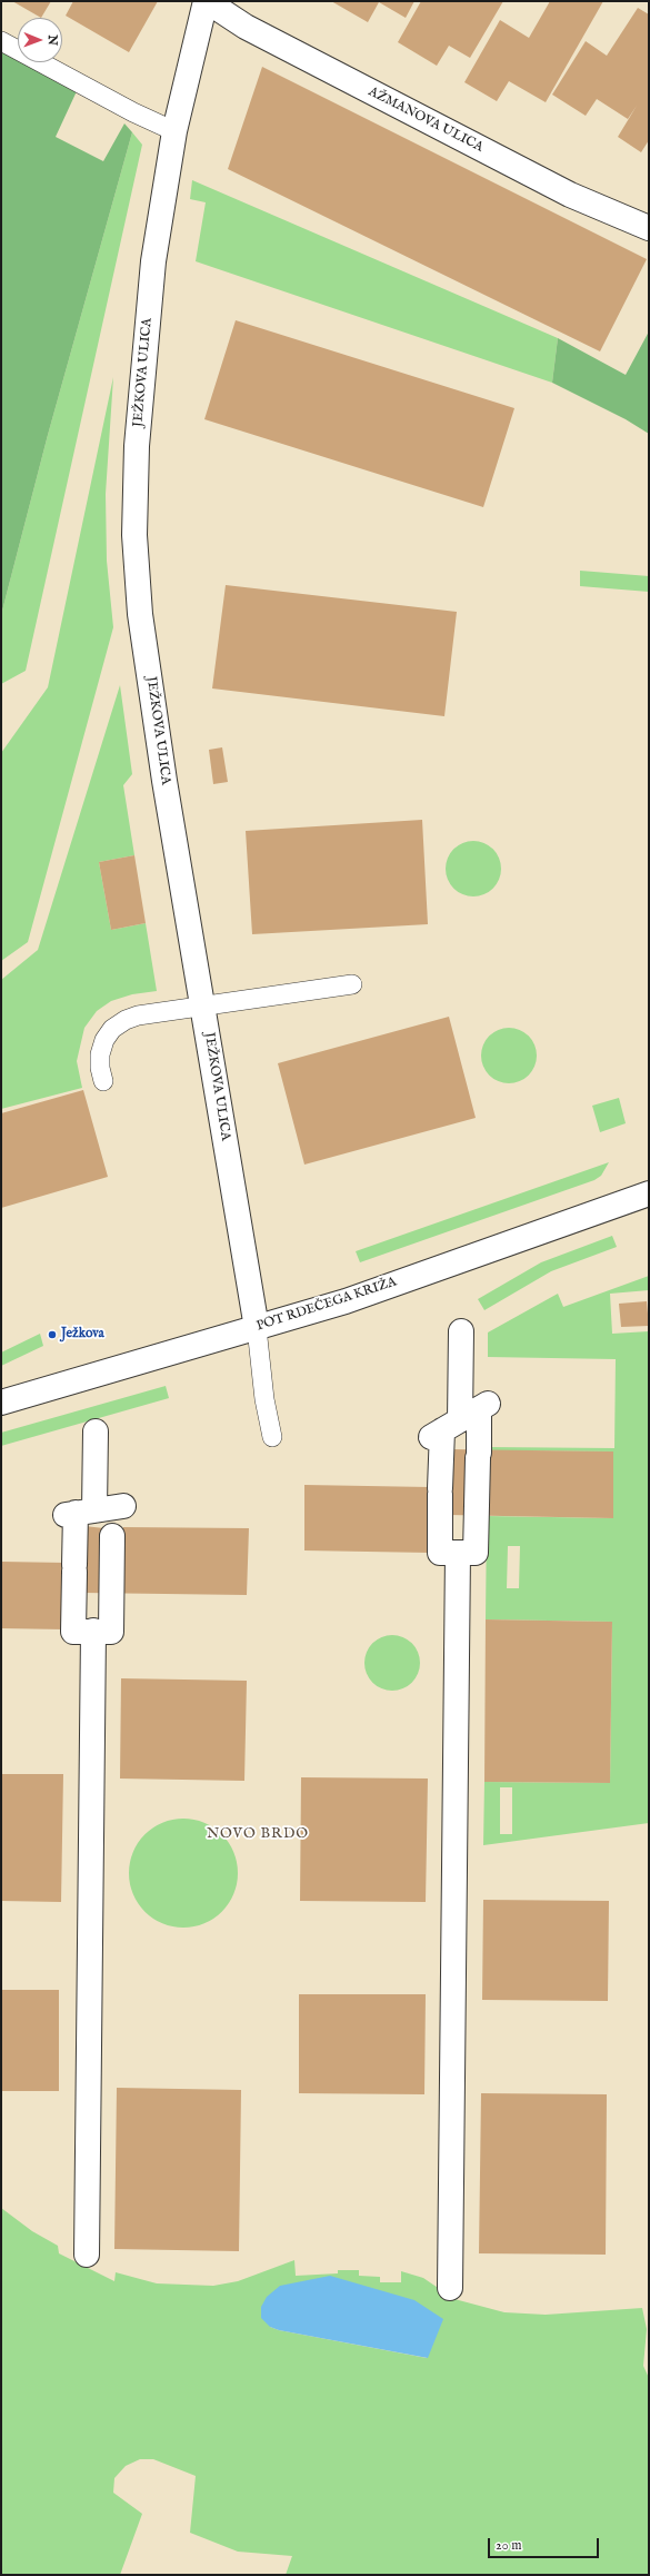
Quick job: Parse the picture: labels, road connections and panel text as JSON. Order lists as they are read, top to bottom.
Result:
{
  "streets": {
    "street": ["AŽMANOVA ULICA", "JEŽKOVA ULICA", "POT RDEČEGA KRIŽA"]
  },
  "crossings": [
    ["AŽMANOVA ULICA", "JEŽKOVA ULICA"],
    ["JEŽKOVA ULICA", "POT RDEČEGA KRIŽA"]
  ],
  "districts": ["NOVO BRDO"],
  "places": ["Ježkova"],
  "scale_bar": "20 m",
  "north": "right"
}
